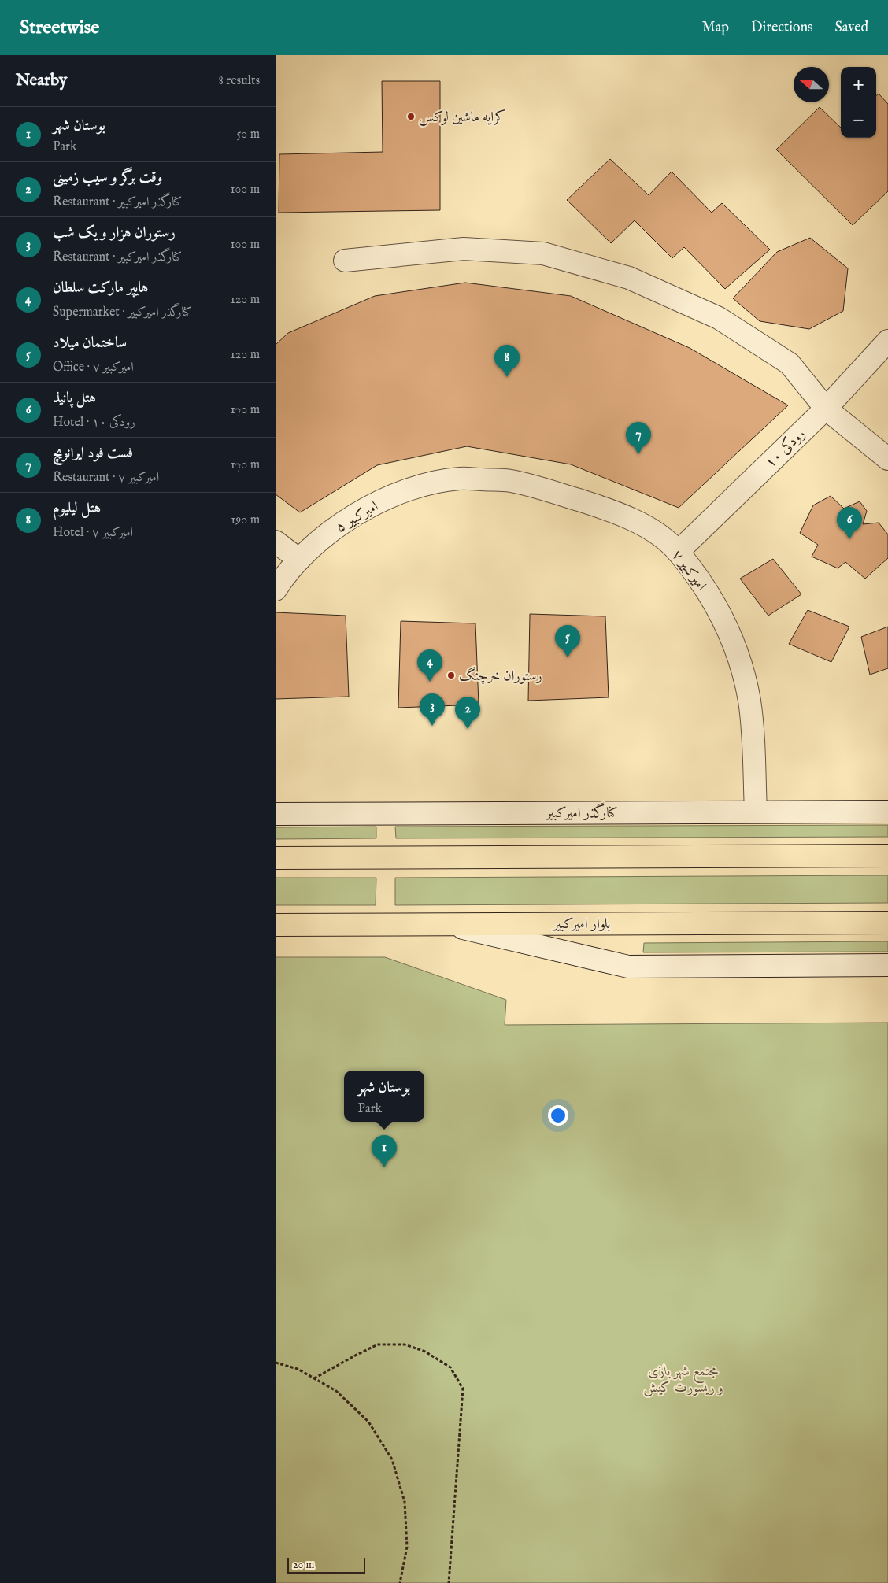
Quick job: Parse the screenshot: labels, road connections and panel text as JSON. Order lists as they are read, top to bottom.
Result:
{
  "streets": {
    "main road": ["بلوار امیرکبیر"],
    "street": [
      "رودکی ۱۰",
      "امیرکبیر ۵",
      "امیرکبیر ۷",
      "کنارگذر امیرکبیر"
    ]
  },
  "crossings": [
    ["رودکی ۱۰", "امیرکبیر ۷"],
    ["امیرکبیر ۵", "امیرکبیر ۷"],
    ["امیرکبیر ۷", "کنارگذر امیرکبیر"]
  ],
  "parks": ["مجتمع شهر بازی و ریسورت کیش"],
  "places": ["کرایه ماشین لوکس", "رستوران خرچنگ"],
  "scale_bar": "20 m",
  "north": "left",
  "page": {
    "header": "Streetwise",
    "nav": ["Map", "Directions", "Saved"],
    "heading": ["Nearby", "8 results"],
    "map_buttons": ["+", "−"],
    "list": [
      {
        "mark": "1",
        "name": "بوستان شهر",
        "note": "Park",
        "value": "50 m"
      },
      {
        "mark": "2",
        "name": "وقت برگر و سیب‌ زمینی",
        "note": "Restaurant · کنارگذر امیرکبیر",
        "value": "100 m"
      },
      {
        "mark": "3",
        "name": "رستوران هزار و یک شب",
        "note": "Restaurant · کنارگذر امیرکبیر",
        "value": "100 m"
      },
      {
        "mark": "4",
        "name": "هایپر مارکت سلطان",
        "note": "Supermarket · کنارگذر امیرکبیر",
        "value": "120 m"
      },
      {
        "mark": "5",
        "name": "ساختمان میلاد",
        "note": "Office · امیرکبیر ۷",
        "value": "120 m"
      },
      {
        "mark": "6",
        "name": "هتل پانیذ",
        "note": "Hotel · رودکی ۱۰",
        "value": "170 m"
      },
      {
        "mark": "7",
        "name": "فست فود ایرانویچ",
        "note": "Restaurant · امیرکبیر ۷",
        "value": "170 m"
      },
      {
        "mark": "8",
        "name": "هتل لیلیوم",
        "note": "Hotel · امیرکبیر ۷",
        "value": "190 m"
      }
    ],
    "pins": [
      "8",
      "7",
      "6",
      "5",
      "4",
      "3",
      "2",
      "1"
    ],
    "popup": ["بوستان شهر", "Park"],
    "scale": "20 m"
  }
}
